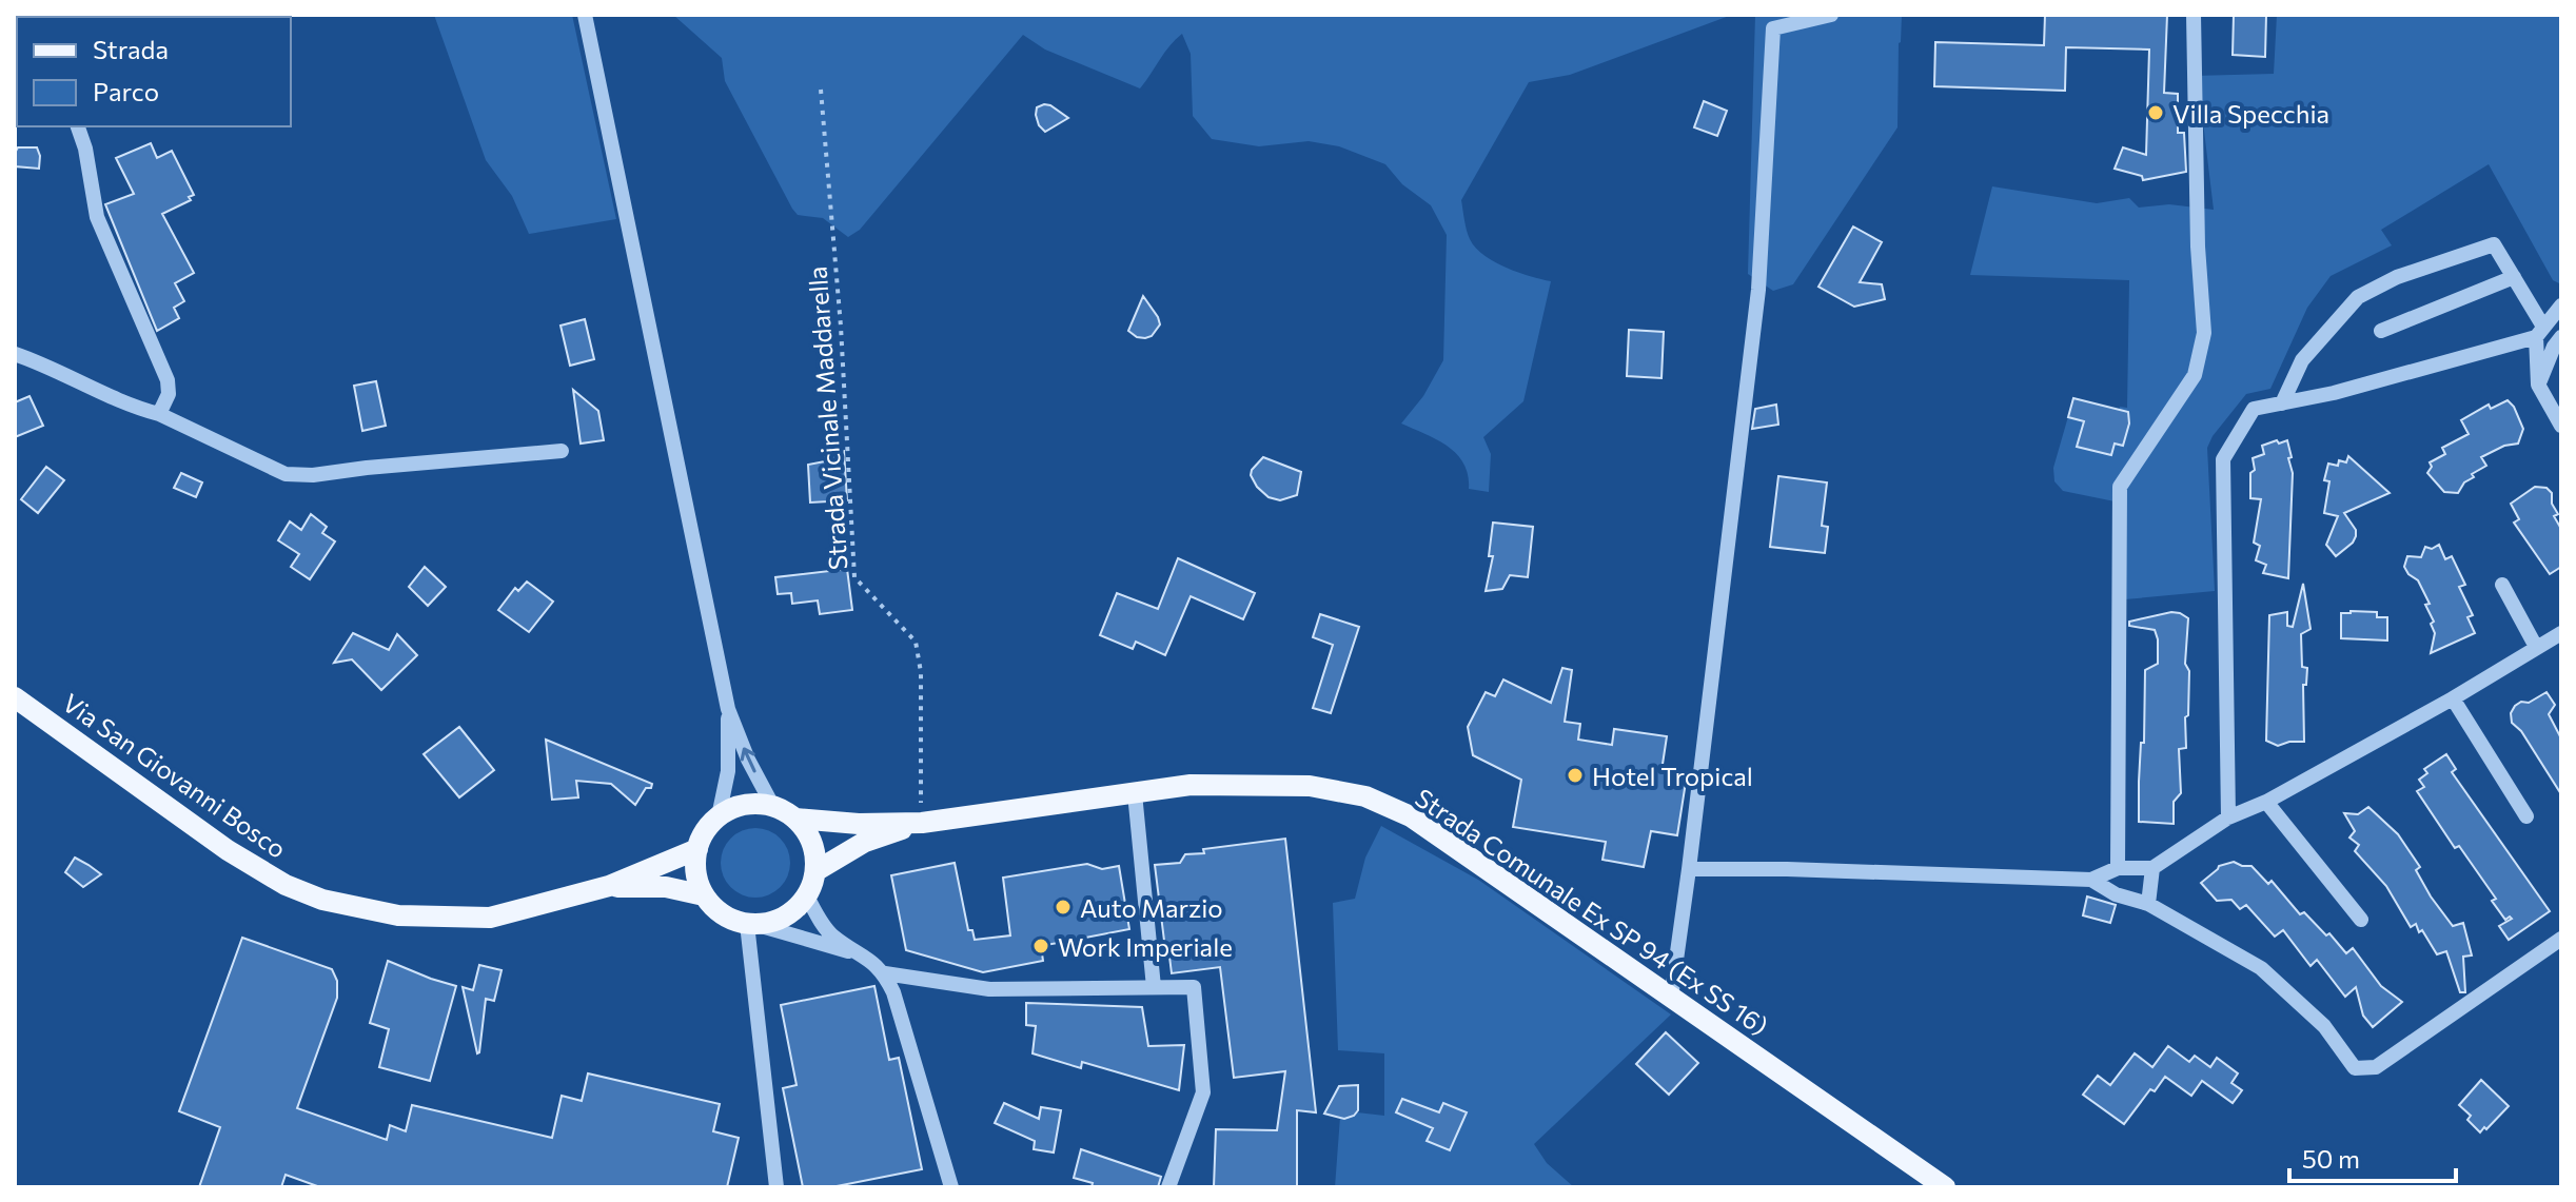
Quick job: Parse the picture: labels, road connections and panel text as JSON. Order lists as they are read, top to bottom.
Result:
{
  "streets": {
    "main road": ["Via San Giovanni Bosco", "Strada Comunale Ex SP 94 (Ex SS 16)"],
    "path": ["Strada Vicinale Maddarella"]
  },
  "crossings": [
    ["Strada Vicinale Maddarella", "Strada Comunale Ex SP 94 (Ex SS 16)"],
    ["Via San Giovanni Bosco", "Strada Comunale Ex SP 94 (Ex SS 16)"]
  ],
  "places": [
    "Villa Specchia",
    "Hotel Tropical",
    "Auto Marzio",
    "Work Imperiale"
  ],
  "legend": ["Strada", "Parco"],
  "scale_bar": "50 m"
}
